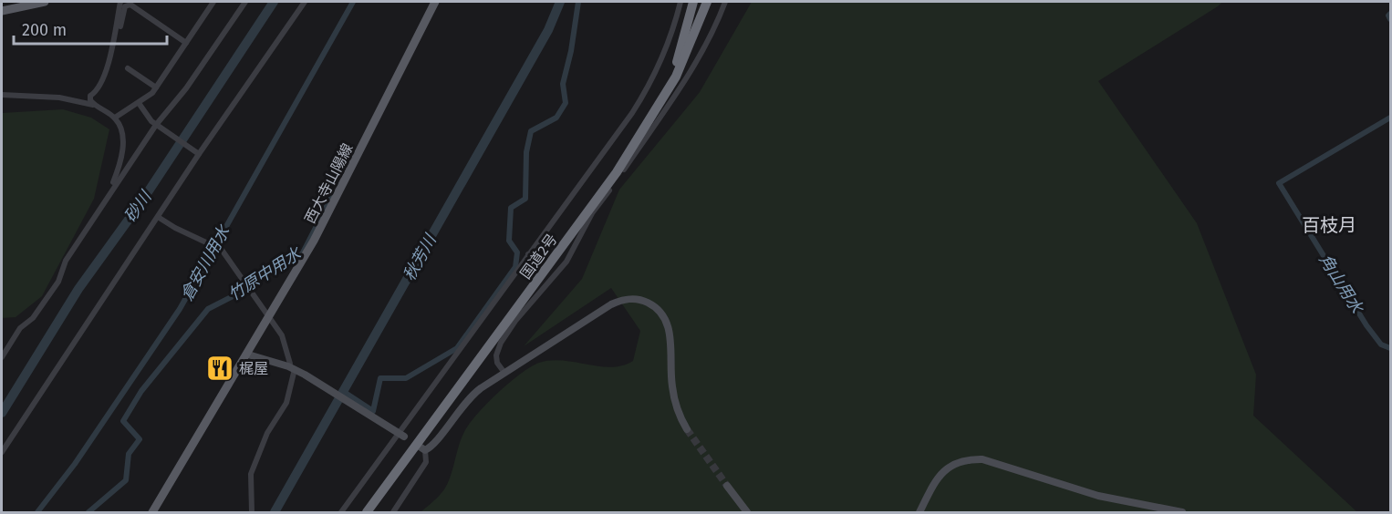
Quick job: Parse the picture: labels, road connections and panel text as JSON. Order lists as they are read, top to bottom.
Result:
{
  "streets": {
    "highway": ["国道2号"],
    "main road": ["西大寺山陽線"]
  },
  "districts": ["百枝月"],
  "water": [
    "砂川",
    "秋芳川",
    "倉安川用水",
    "竹原中用水",
    "角山用水"
  ],
  "places": {
    "restaurant": ["梶屋"]
  },
  "scale_bar": "200 m"
}
